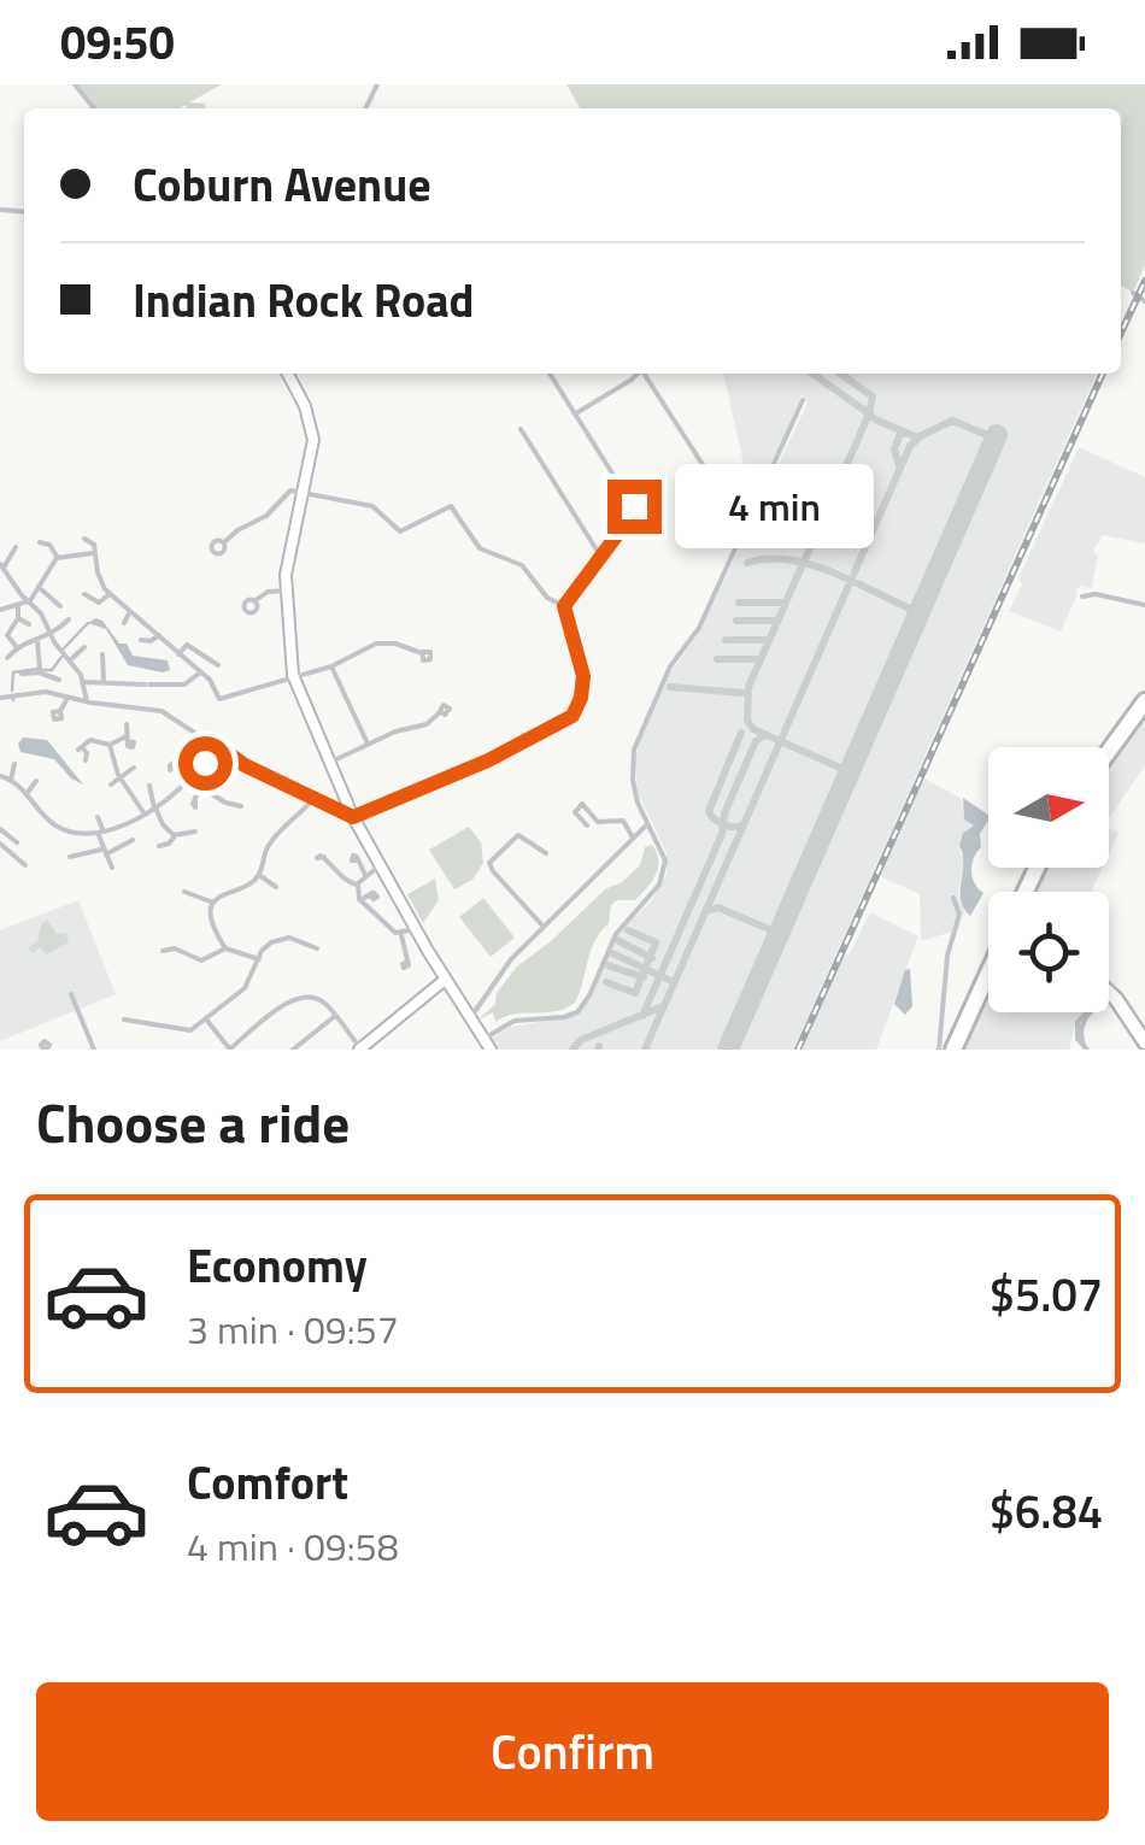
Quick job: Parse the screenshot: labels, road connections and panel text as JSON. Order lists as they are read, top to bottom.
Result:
{
  "north": "right",
  "page": {
    "status": "09:50",
    "banner": ["Coburn Avenue", "Indian Rock Road"],
    "bubble": "4 min",
    "heading": "Choose a ride",
    "list": [
      {
        "name": "Economy",
        "note": "3 min · 09:57",
        "value": "$5.07"
      },
      {
        "name": "Comfort",
        "note": "4 min · 09:58",
        "value": "$6.84"
      }
    ],
    "buttons": "Confirm"
  }
}
